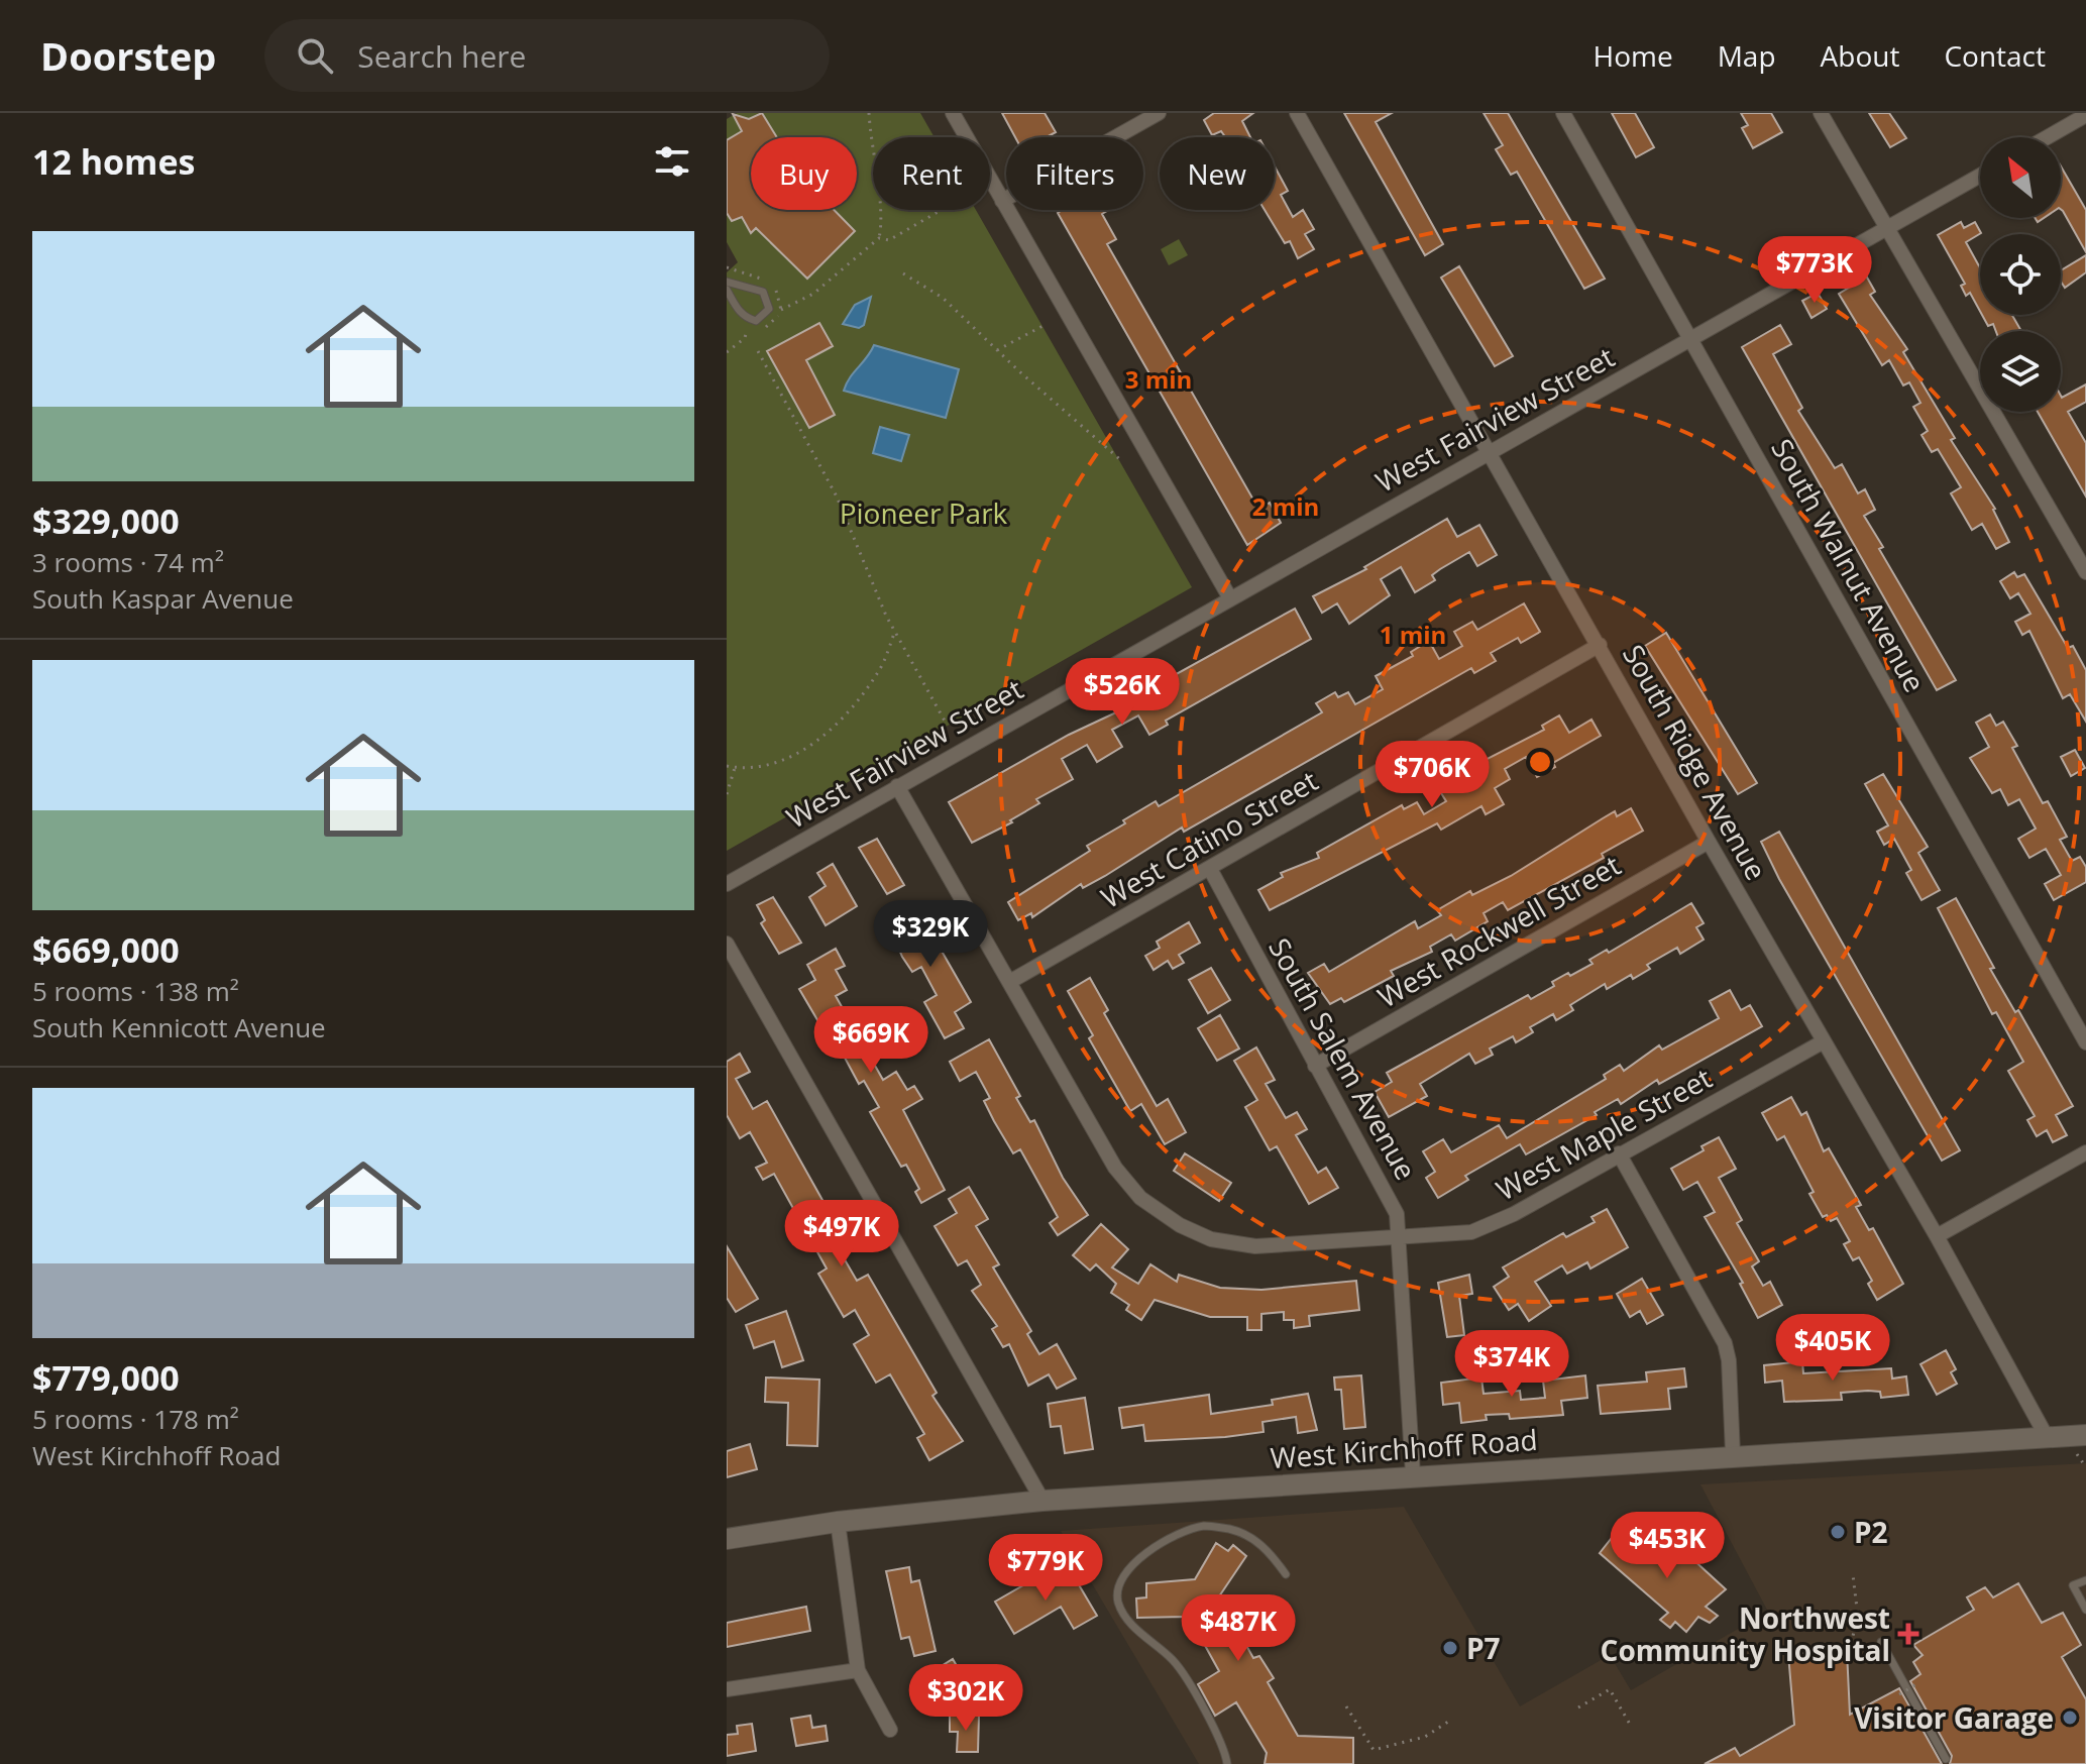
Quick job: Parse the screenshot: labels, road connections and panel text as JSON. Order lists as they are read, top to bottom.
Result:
{
  "streets": {
    "main road": ["West Kirchhoff Road"],
    "street": [
      "West Fairview Street",
      "South Walnut Avenue",
      "South Ridge Avenue",
      "West Catino Street",
      "West Rockwell Street",
      "South Salem Avenue",
      "West Maple Street"
    ]
  },
  "crossings": [
    ["West Fairview Street", "South Walnut Avenue"],
    ["West Fairview Street", "South Ridge Avenue"],
    ["West Fairview Street", "West Maple Street"],
    ["South Ridge Avenue", "West Catino Street"],
    ["South Ridge Avenue", "West Rockwell Street"],
    ["South Ridge Avenue", "West Maple Street"],
    ["South Ridge Avenue", "West Kirchhoff Road"],
    ["West Catino Street", "South Salem Avenue"],
    ["West Catino Street", "West Maple Street"],
    ["West Rockwell Street", "South Salem Avenue"],
    ["South Salem Avenue", "West Maple Street"],
    ["South Salem Avenue", "West Kirchhoff Road"]
  ],
  "parks": ["Pioneer Park"],
  "places": {
    "other": ["P2", "P7", "Visitor Garage"],
    "health": ["Northwest Community Hospital"]
  },
  "north": "top left",
  "page": {
    "header": "Doorstep",
    "search": "Search here",
    "nav": [
      "Home",
      "Map",
      "About",
      "Contact"
    ],
    "heading": "12 homes",
    "chip": [
      "Buy",
      "Rent",
      "Filters",
      "New"
    ],
    "list": [
      {
        "name": "$329,000",
        "note": "3 rooms · 74 m² · South Kaspar Avenue"
      },
      {
        "name": "$669,000",
        "note": "5 rooms · 138 m² · South Kennicott Avenue"
      },
      {
        "name": "$779,000",
        "note": "5 rooms · 178 m² · West Kirchhoff Road"
      }
    ],
    "price": [
      "$773K",
      "$526K",
      "$706K",
      "$329K",
      "$669K",
      "$497K",
      "$405K",
      "$374K",
      "$453K",
      "$779K",
      "$487K",
      "$302K"
    ]
  },
  "rings": ["3 min", "2 min", "1 min"]
}
